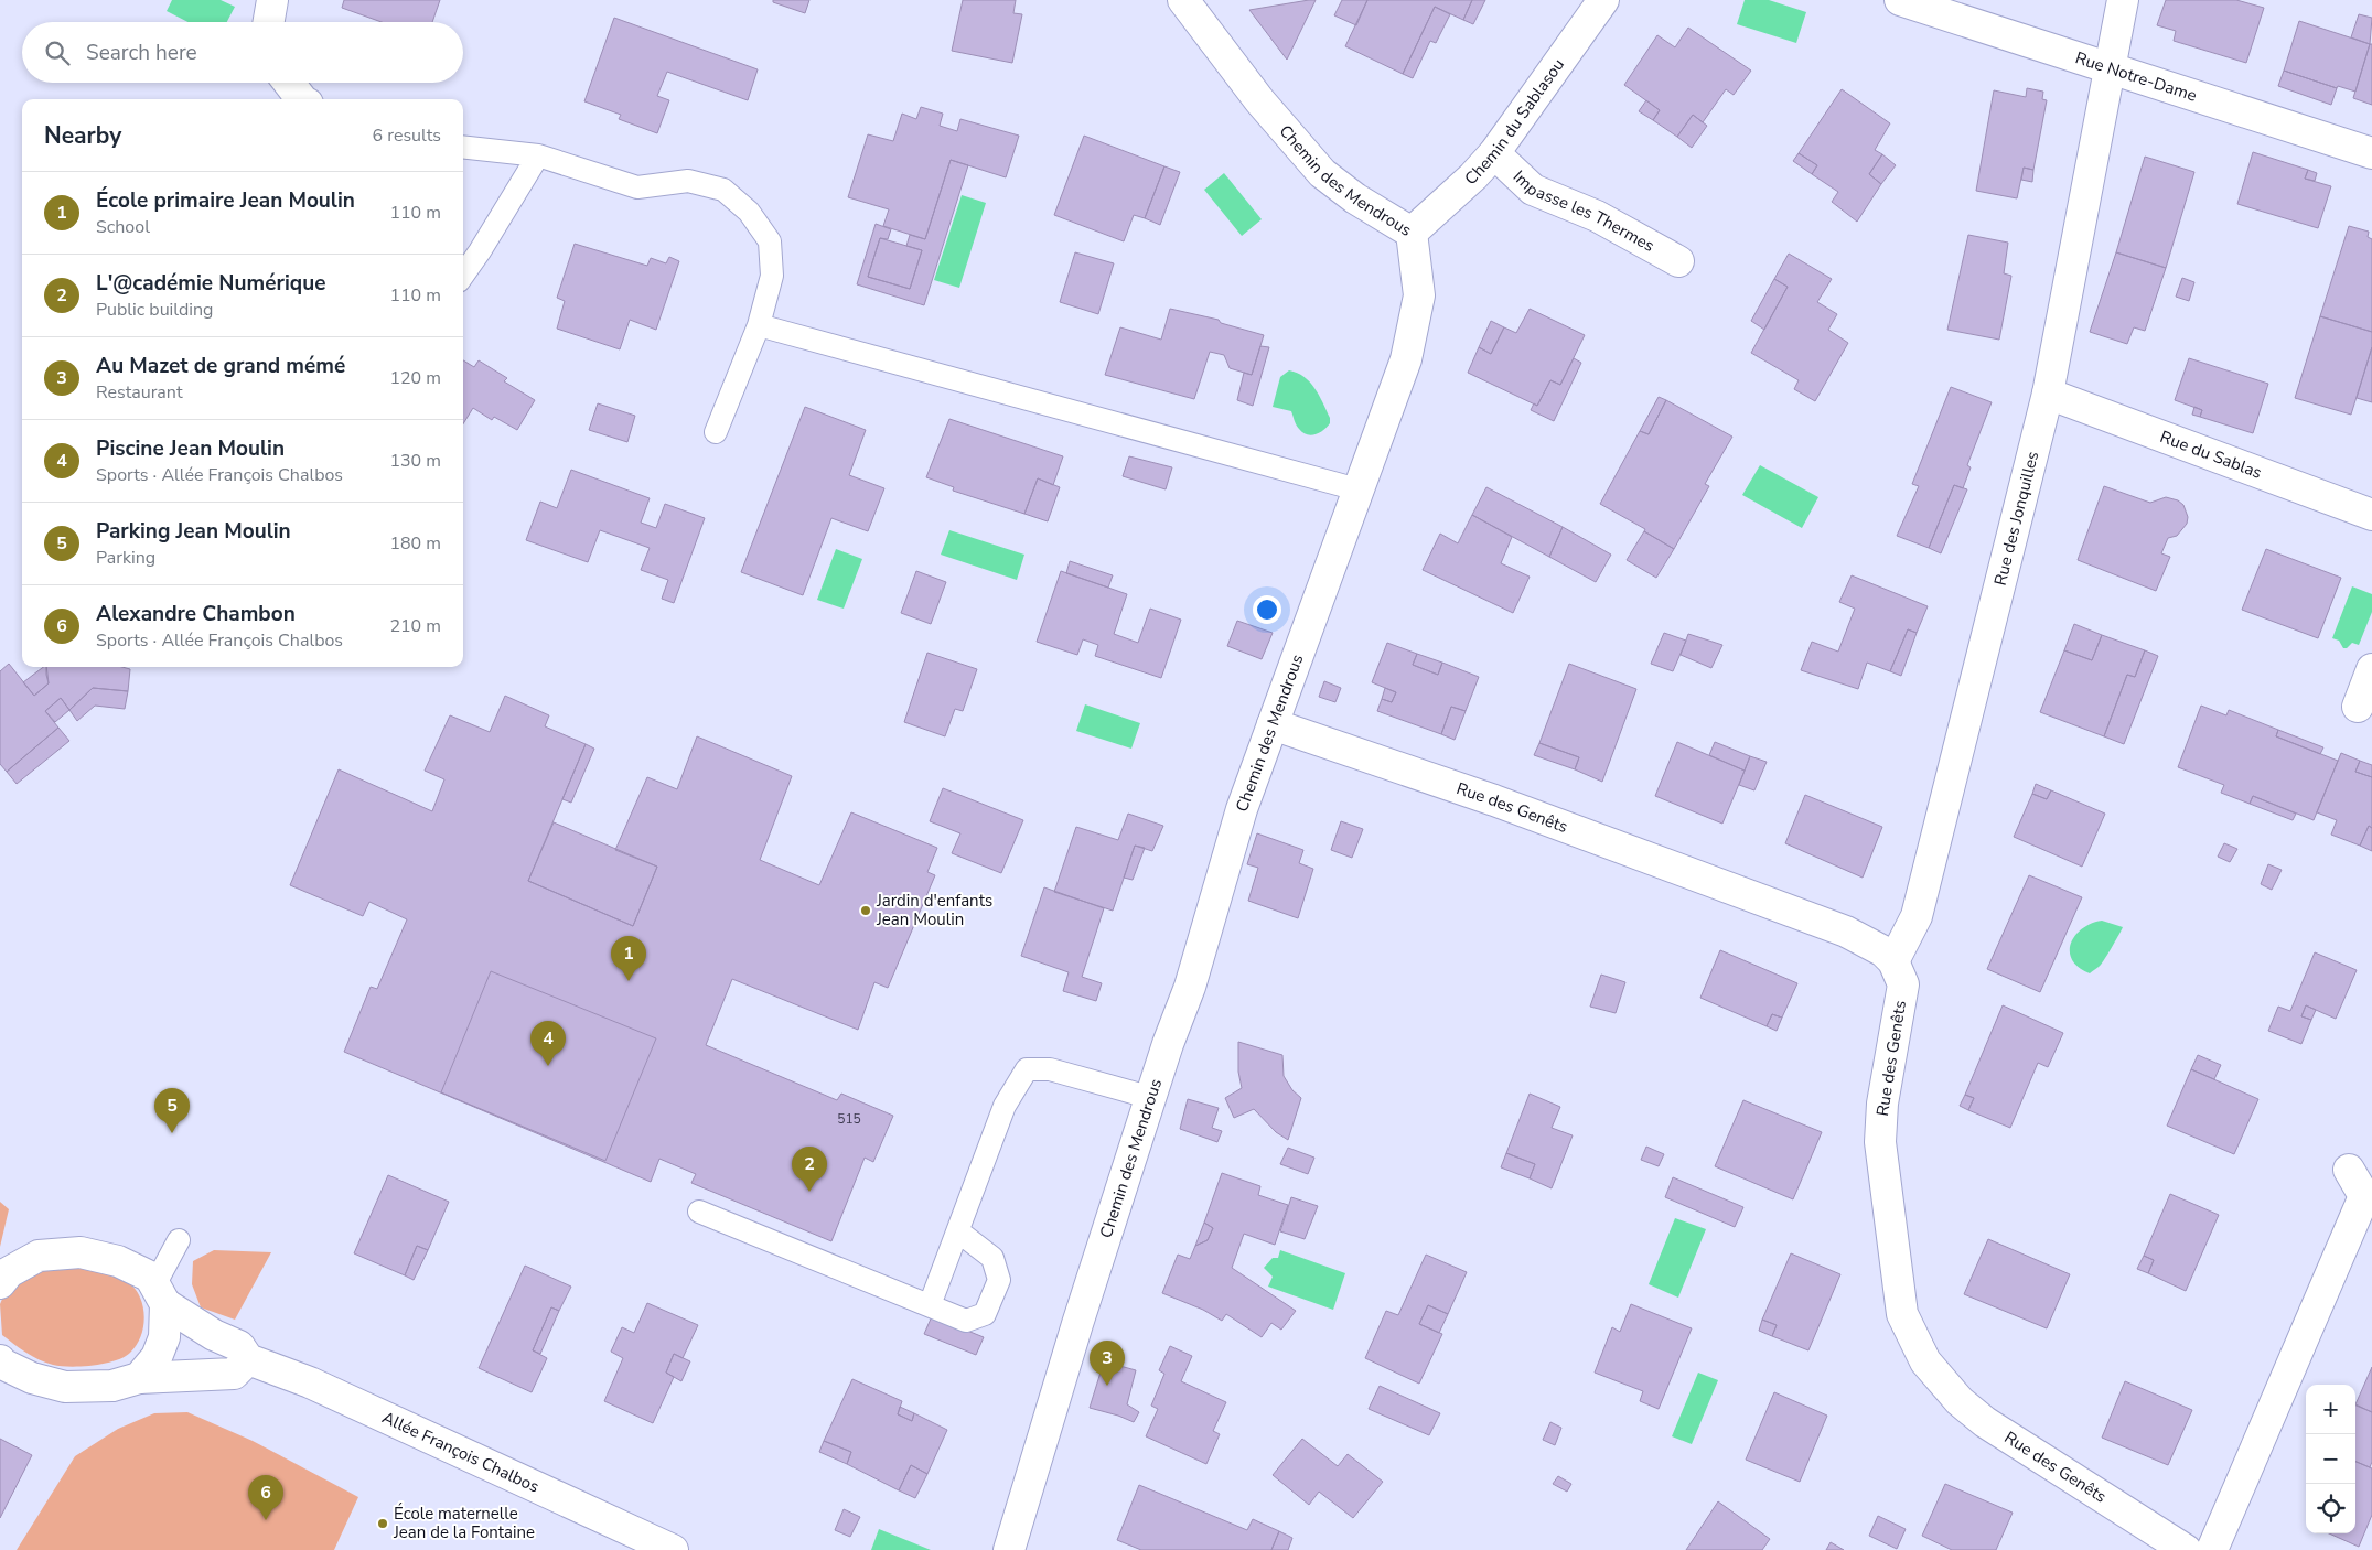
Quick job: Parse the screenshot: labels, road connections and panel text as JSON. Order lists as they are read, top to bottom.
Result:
{
  "streets": {
    "street": [
      "Rue Notre-Dame",
      "Chemin du Sablasou",
      "Chemin des Mendrous",
      "Impasse les Thermes",
      "Rue du Sablas",
      "Rue des Jonquilles",
      "Rue des Genêts",
      "Allée François Chalbos"
    ]
  },
  "crossings": [
    ["Rue Notre-Dame", "Rue des Jonquilles"],
    ["Chemin du Sablasou", "Chemin des Mendrous"],
    ["Chemin du Sablasou", "Impasse les Thermes"],
    ["Chemin des Mendrous", "Rue des Genêts"],
    ["Rue du Sablas", "Rue des Jonquilles"],
    ["Rue des Jonquilles", "Rue des Genêts"]
  ],
  "places": ["Jardin d'enfants Jean Moulin", "École maternelle Jean de la Fontaine"],
  "house_numbers": ["515"],
  "page": {
    "search": "Search here",
    "heading": ["Nearby", "6 results"],
    "list": [
      {
        "mark": "1",
        "name": "École primaire Jean Moulin",
        "note": "School",
        "value": "110 m"
      },
      {
        "mark": "2",
        "name": "L'@cadémie Numérique",
        "note": "Public building",
        "value": "110 m"
      },
      {
        "mark": "3",
        "name": "Au Mazet de grand mémé",
        "note": "Restaurant",
        "value": "120 m"
      },
      {
        "mark": "4",
        "name": "Piscine Jean Moulin",
        "note": "Sports · Allée François Chalbos",
        "value": "130 m"
      },
      {
        "mark": "5",
        "name": "Parking Jean Moulin",
        "note": "Parking",
        "value": "180 m"
      },
      {
        "mark": "6",
        "name": "Alexandre Chambon",
        "note": "Sports · Allée François Chalbos",
        "value": "210 m"
      }
    ],
    "pins": [
      "1",
      "4",
      "5",
      "2",
      "3",
      "6"
    ],
    "map_buttons": ["+", "−"]
  }
}
